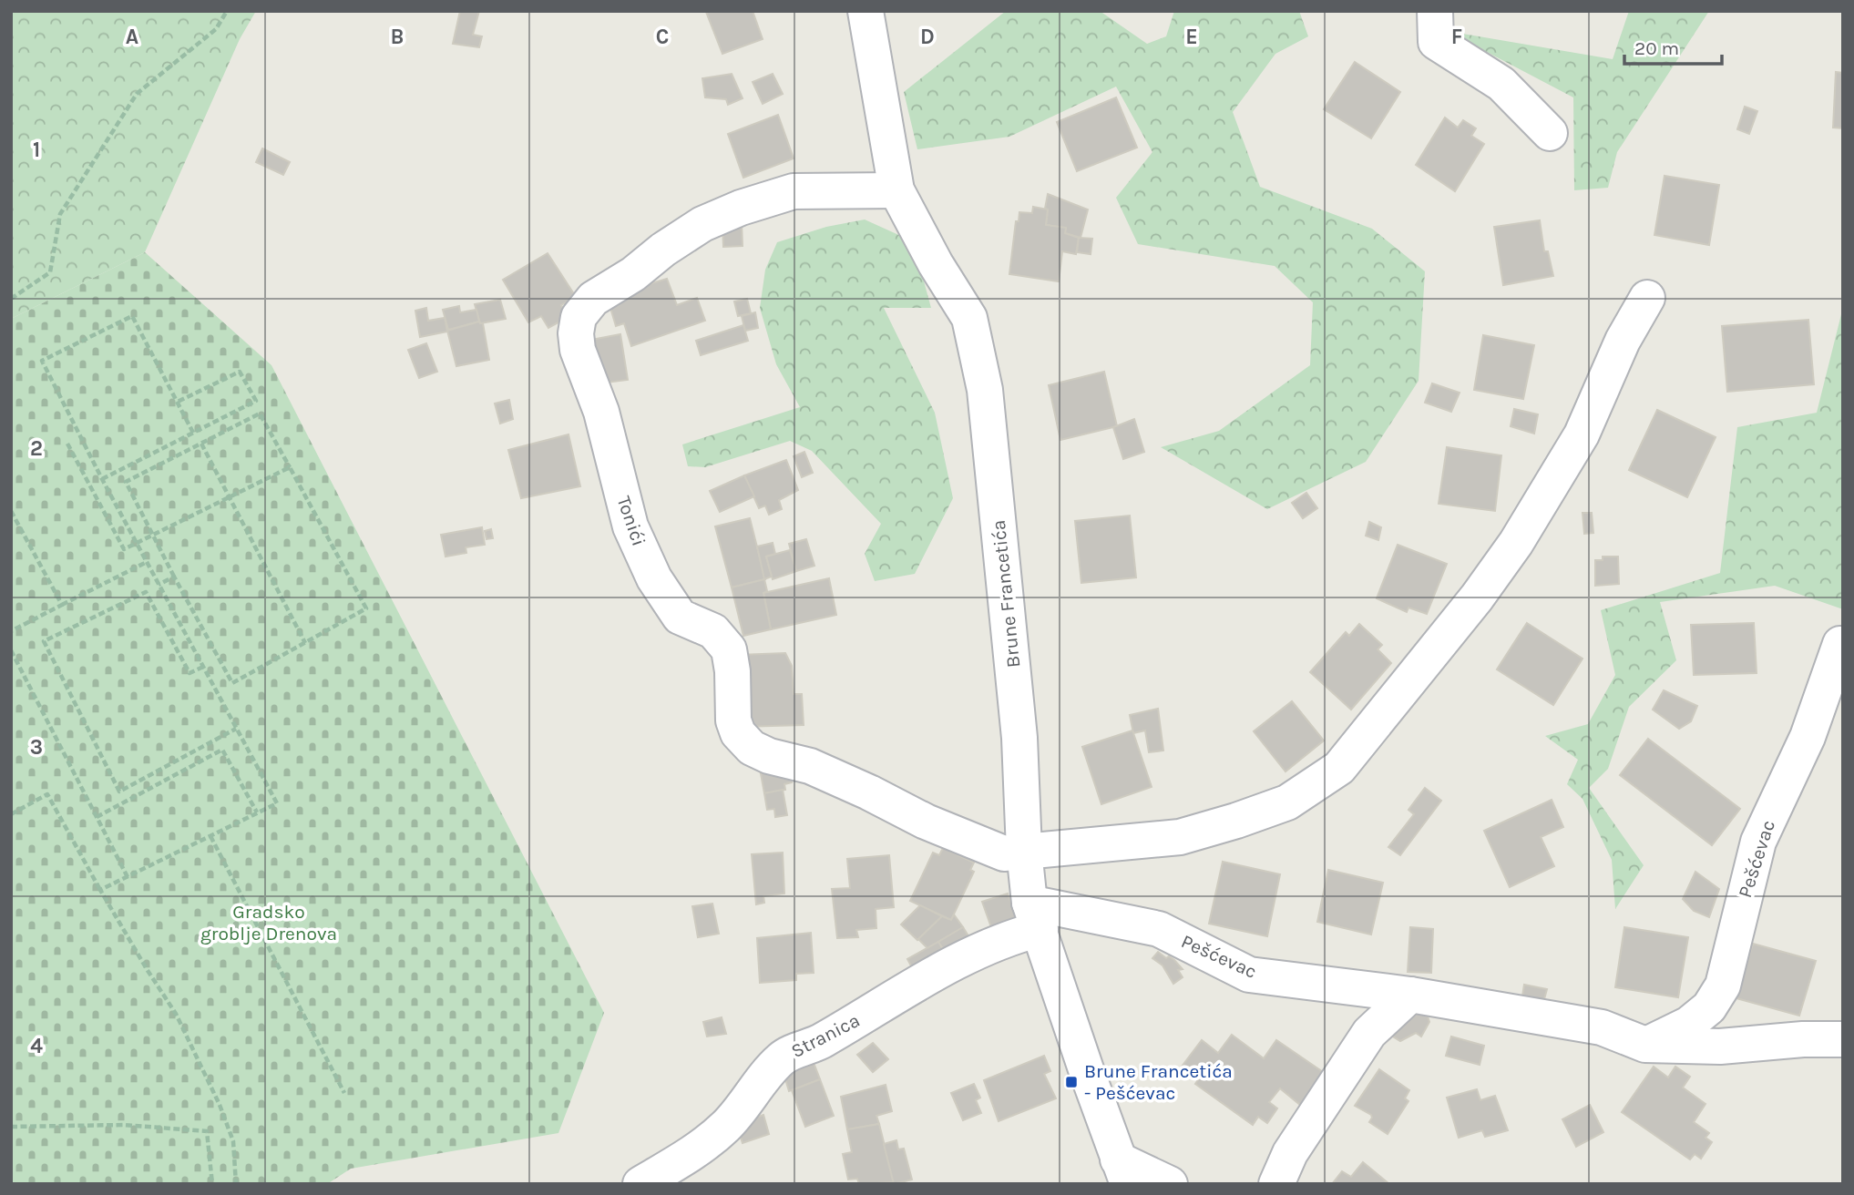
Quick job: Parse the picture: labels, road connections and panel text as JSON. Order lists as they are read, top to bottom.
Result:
{
  "streets": {
    "street": [
      "Tonići",
      "Brune Francetića",
      "Pešćevac",
      "Stranica"
    ]
  },
  "crossings": [
    ["Tonići", "Brune Francetića"],
    ["Brune Francetića", "Pešćevac"],
    ["Brune Francetića", "Stranica"],
    ["Pešćevac", "Stranica"]
  ],
  "parks": ["Gradsko groblje Drenova"],
  "places": {
    "transit": ["Brune Francetića - Pešćevac"]
  },
  "scale_bar": "20 m",
  "grid": {
    "columns": [
      "A",
      "B",
      "C",
      "D",
      "E",
      "F"
    ],
    "rows": [
      "1",
      "2",
      "3",
      "4"
    ]
  }
}
